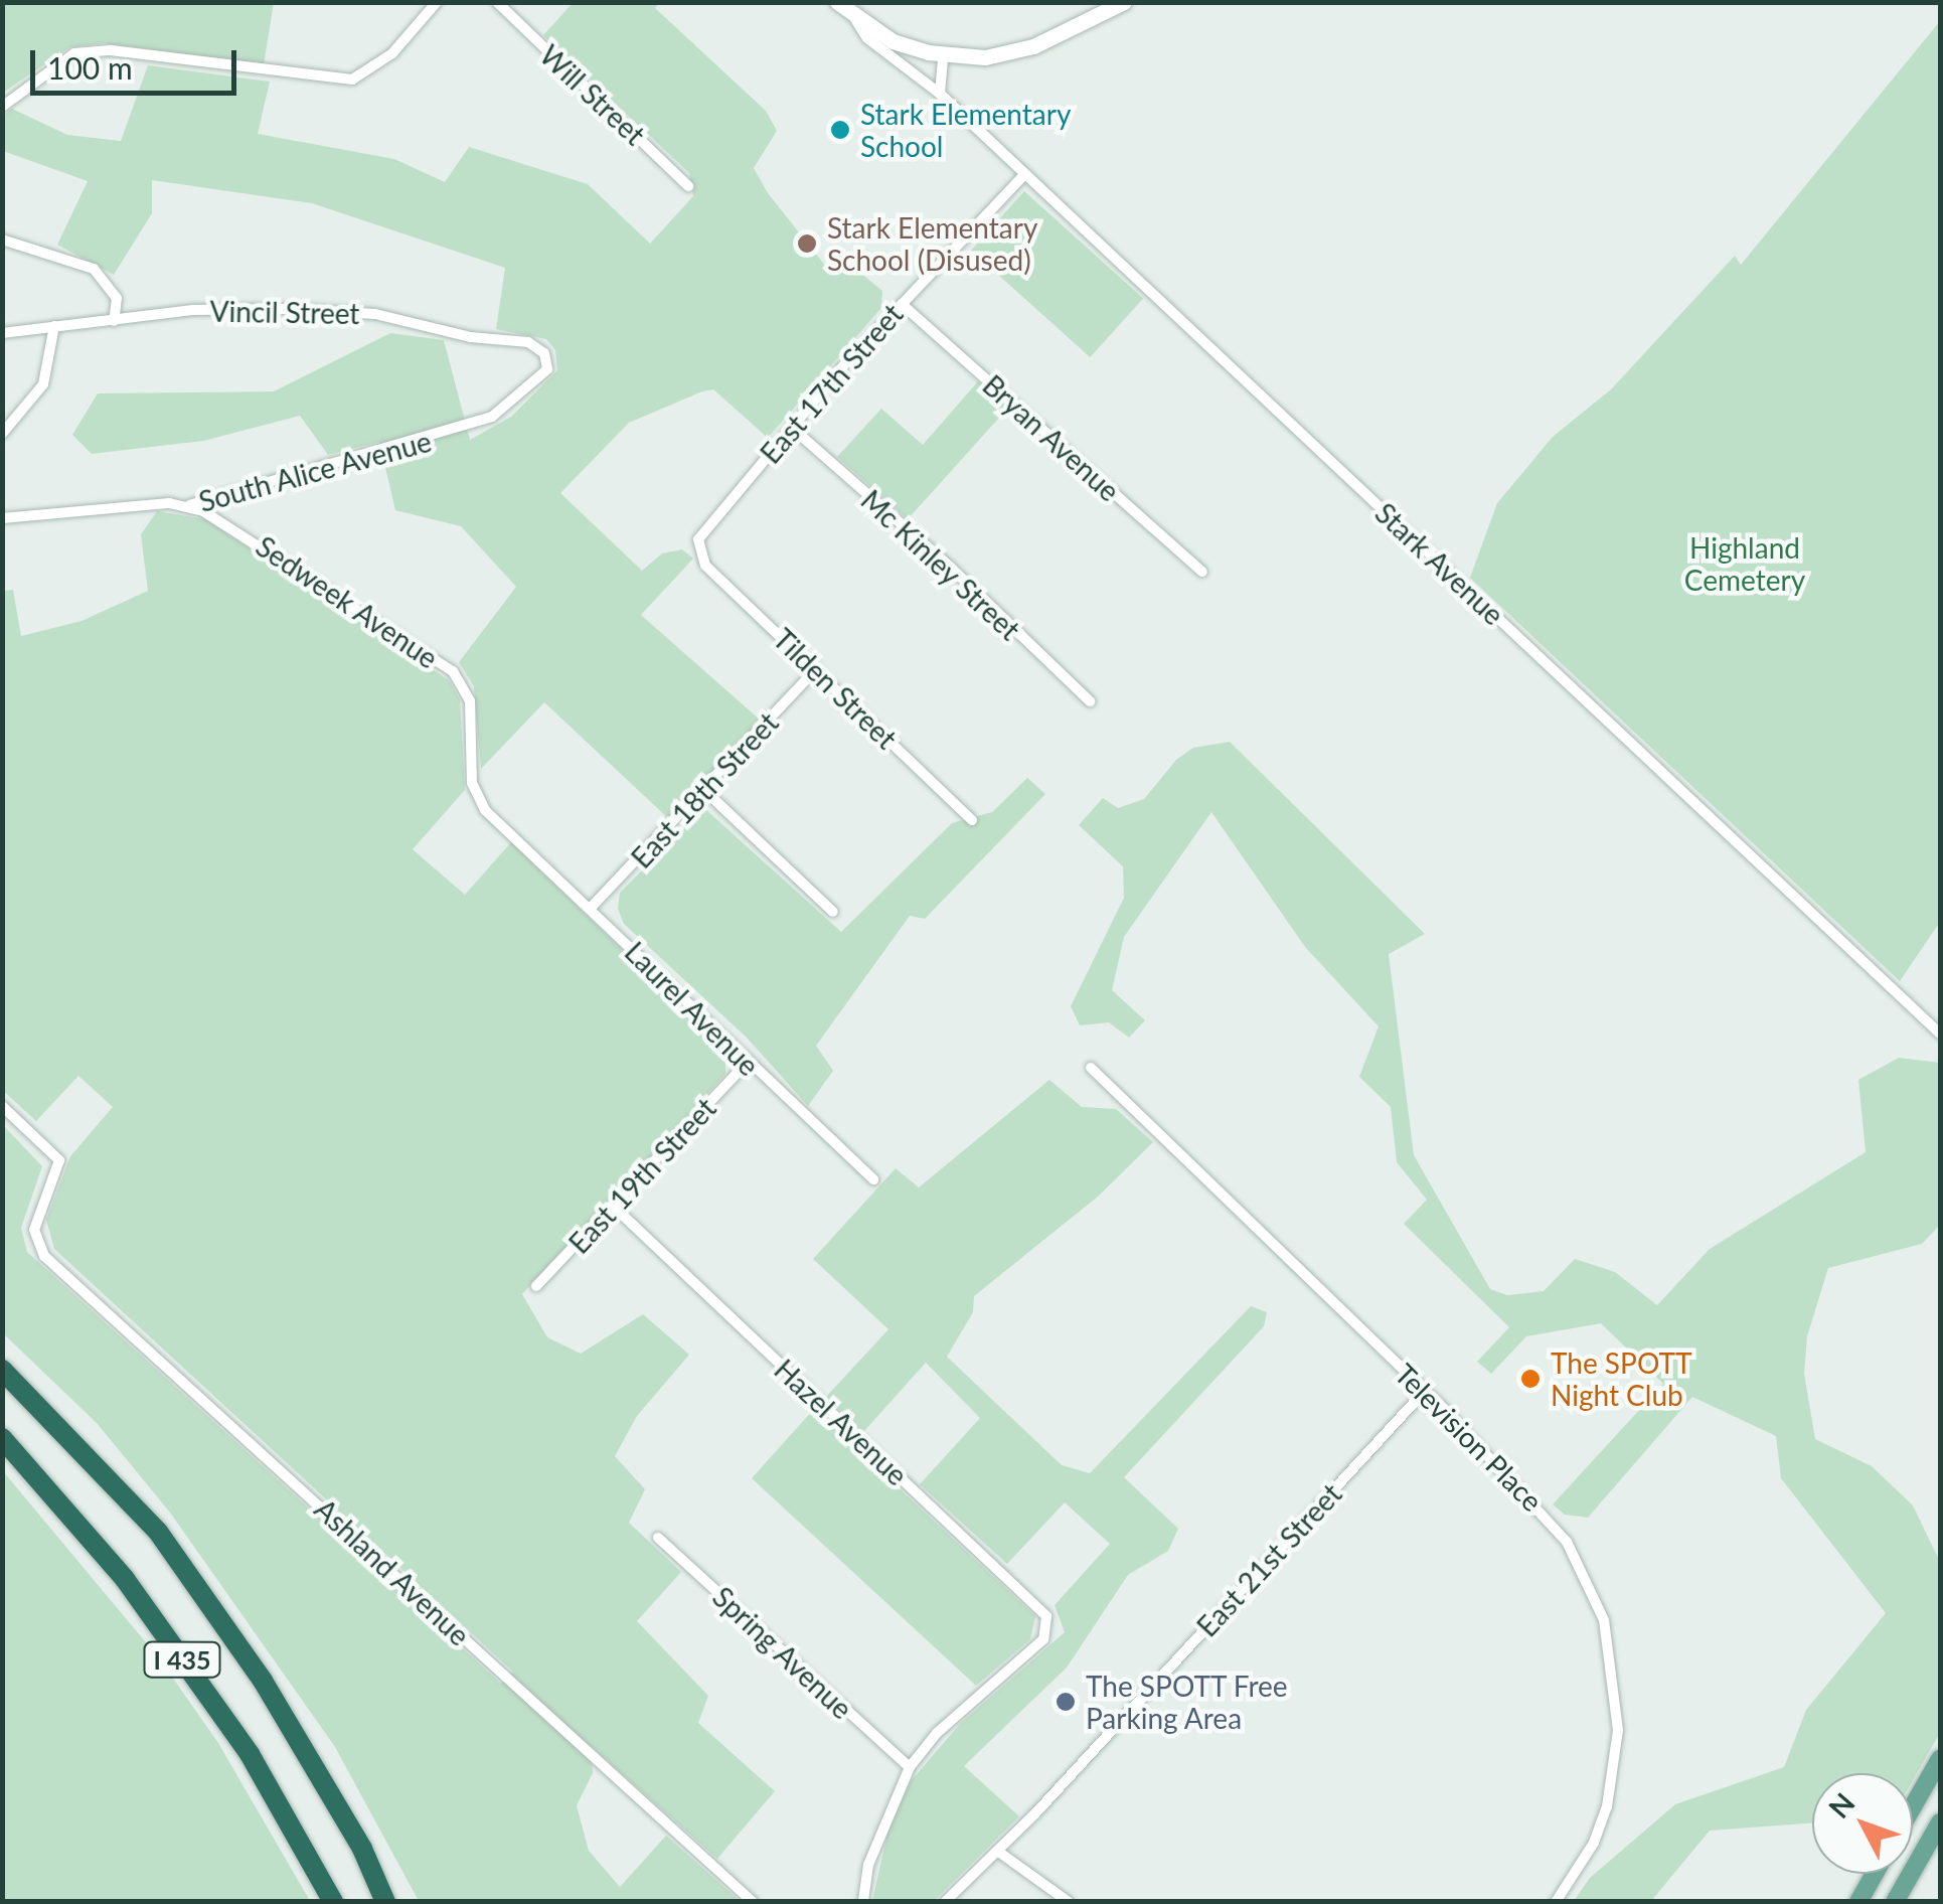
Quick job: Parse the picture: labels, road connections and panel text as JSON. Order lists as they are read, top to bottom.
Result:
{
  "streets": {
    "highway": ["I 435"],
    "main road": ["Stark Avenue"],
    "street": [
      "Will Street",
      "Vincil Street",
      "East 17th Street",
      "Bryan Avenue",
      "South Alice Avenue",
      "Mc Kinley Street",
      "Sedweek Avenue",
      "Tilden Street",
      "East 18th Street",
      "Laurel Avenue",
      "East 19th Street",
      "Hazel Avenue",
      "Television Place",
      "East 21st Street",
      "Ashland Avenue",
      "Spring Avenue"
    ]
  },
  "crossings": [
    ["Vincil Street", "South Alice Avenue"],
    ["East 17th Street", "Bryan Avenue"],
    ["East 17th Street", "Stark Avenue"],
    ["East 17th Street", "Mc Kinley Street"],
    ["East 17th Street", "Tilden Street"],
    ["South Alice Avenue", "Sedweek Avenue"],
    ["Sedweek Avenue", "East 18th Street"],
    ["Sedweek Avenue", "Laurel Avenue"],
    ["Tilden Street", "East 18th Street"],
    ["East 18th Street", "Laurel Avenue"],
    ["Laurel Avenue", "East 19th Street"],
    ["East 19th Street", "Hazel Avenue"],
    ["Hazel Avenue", "Spring Avenue"],
    ["Television Place", "East 21st Street"]
  ],
  "parks": ["Highland Cemetery"],
  "places": [
    "Stark Elementary School",
    "Stark Elementary School (Disused)",
    "The SPOTT Night Club",
    "The SPOTT Free Parking Area"
  ],
  "scale_bar": "100 m",
  "north": "top left"
}
